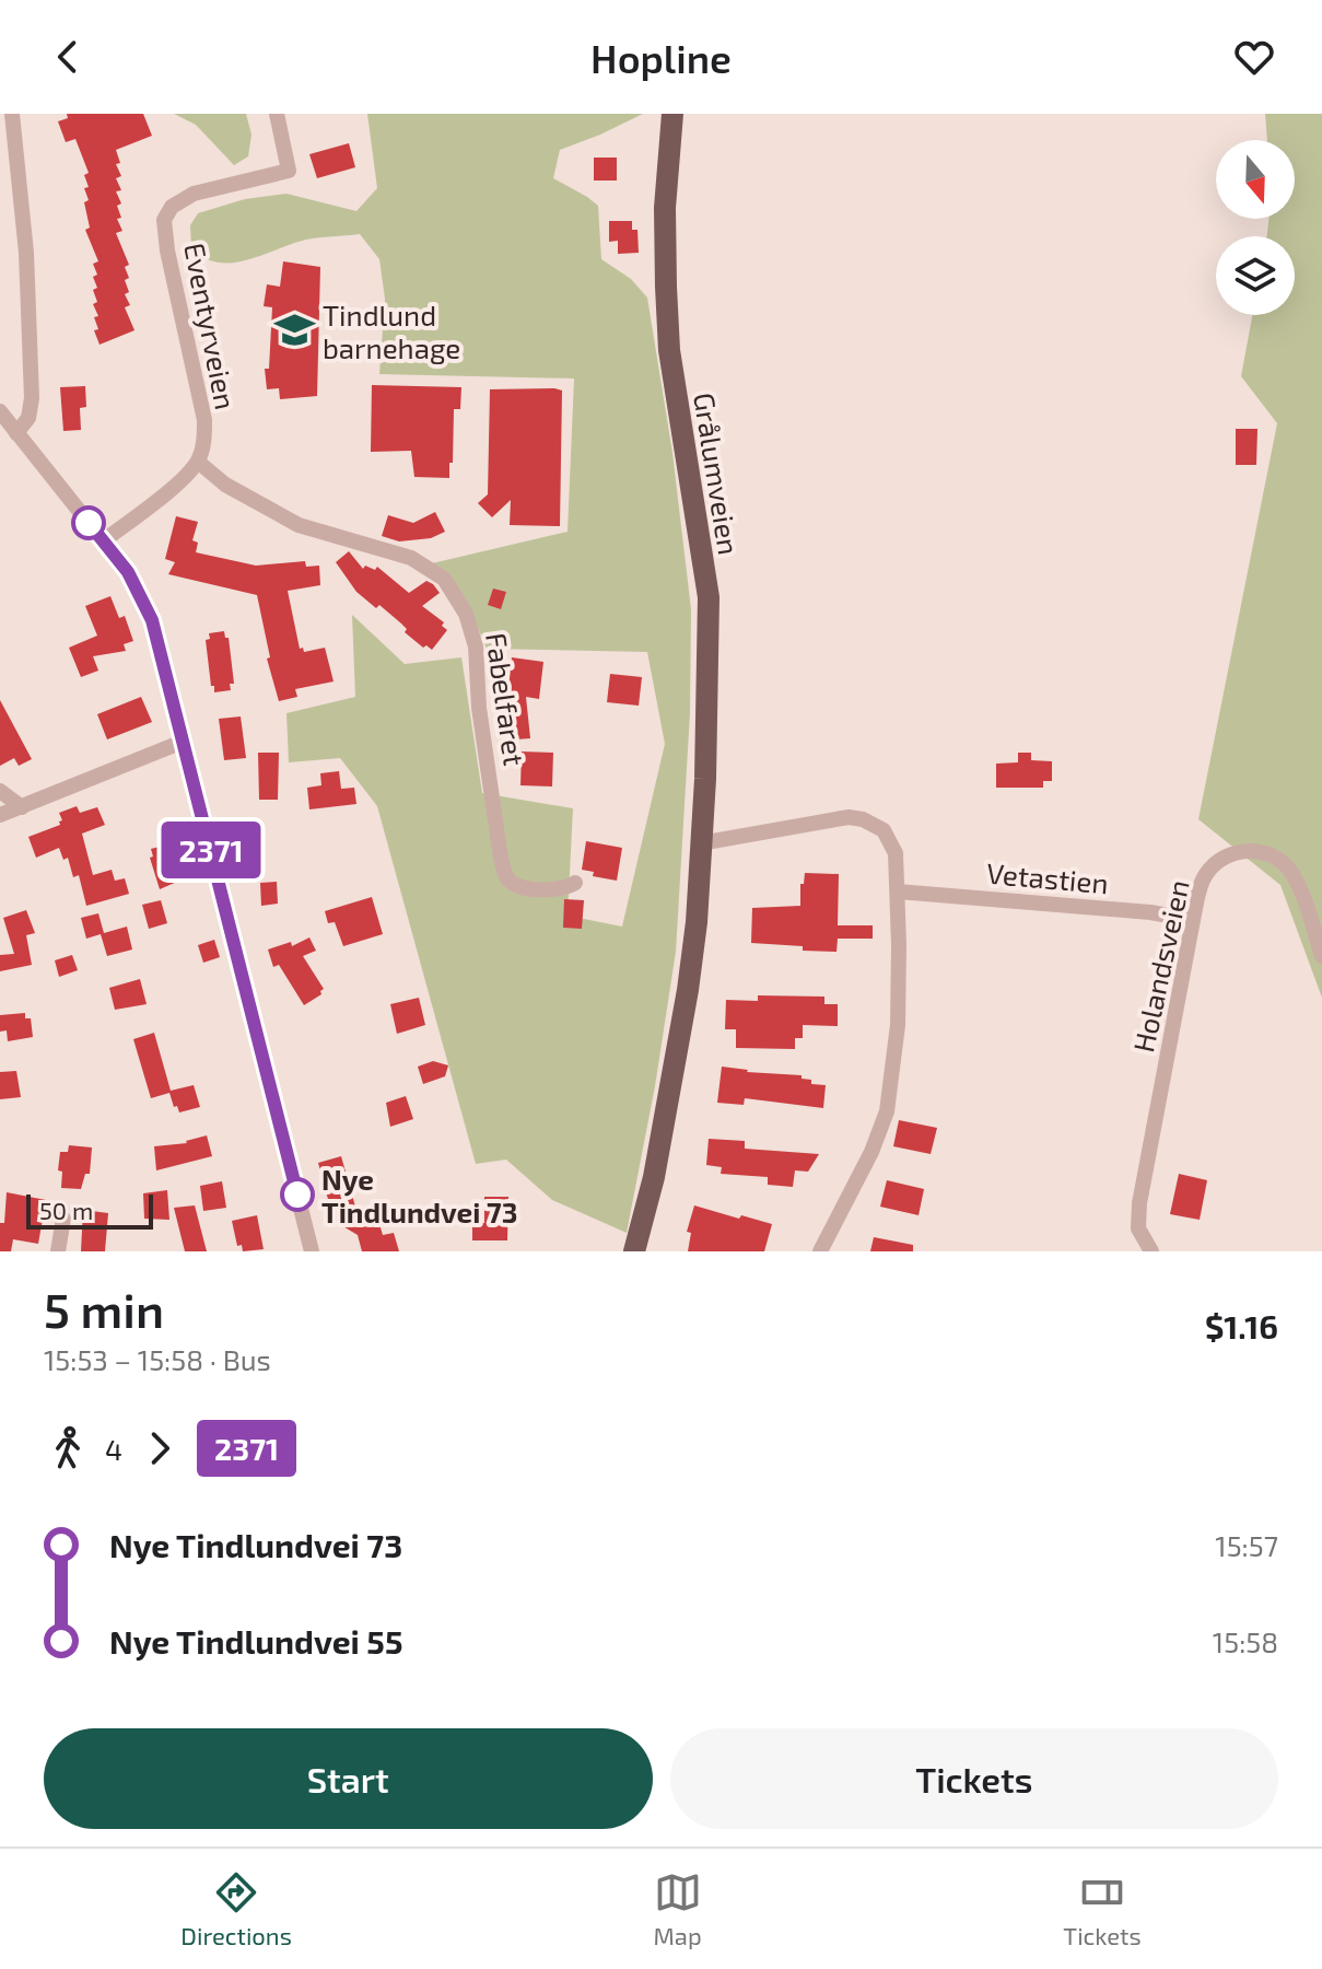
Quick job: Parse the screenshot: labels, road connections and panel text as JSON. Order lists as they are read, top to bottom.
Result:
{
  "streets": {
    "main road": ["Grålumveien"],
    "street": [
      "Eventyrveien",
      "Fabelfaret",
      "Vetastien",
      "Holandsveien"
    ]
  },
  "crossings": [
    ["Eventyrveien", "Fabelfaret"],
    ["Vetastien", "Holandsveien"]
  ],
  "places": {
    "school or university": ["Tindlund barnehage"],
    "other": ["Nye Tindlundvei 73"]
  },
  "lines": ["bus line 2371"],
  "scale_bar": "50 m",
  "north": "bottom",
  "page": {
    "header": "Hopline",
    "on_map": "2371",
    "scale": "50 m",
    "heading": ["5 min", "15:53 – 15:58 · Bus", "$1.16"],
    "legs": ["4", "2371"],
    "list": [
      {
        "name": "Nye Tindlundvei 73",
        "value": "15:57"
      },
      {
        "name": "Nye Tindlundvei 55",
        "value": "15:58"
      }
    ],
    "buttons": ["Start", "Tickets"],
    "tabs": ["Directions", "Map", "Tickets"]
  }
}
